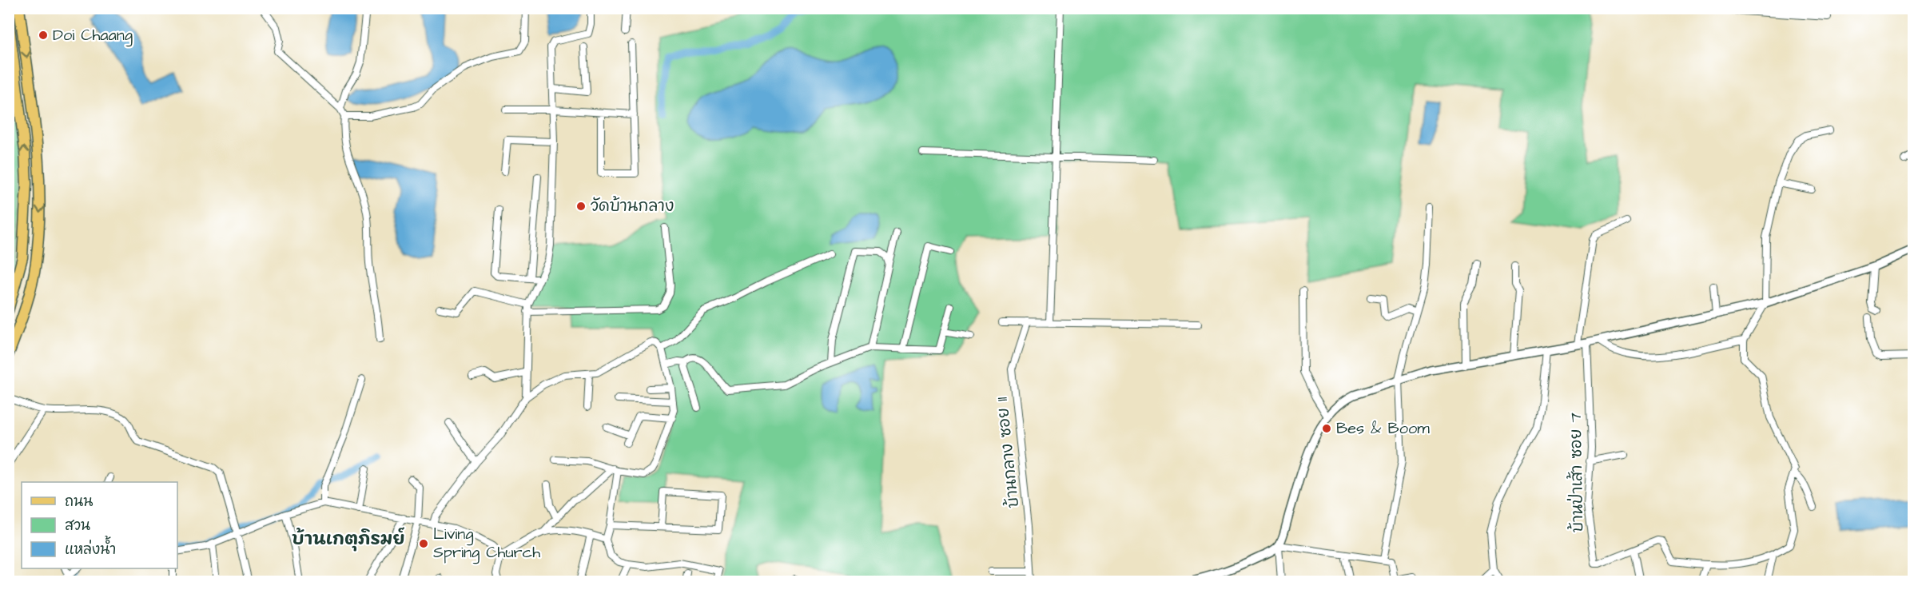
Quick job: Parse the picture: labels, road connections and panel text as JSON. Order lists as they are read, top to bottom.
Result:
{
  "streets": {
    "street": ["บ้านกลาง ซอย 11", "บ้านป่าเส้า ซอย 7"]
  },
  "districts": ["บ้านเกตุภิรมย์"],
  "places": [
    "Doi Chaang",
    "วัดบ้านกลาง",
    "Bes & Boom",
    "Living Spring Church"
  ],
  "legend": ["ถนน", "สวน", "แหล่งน้ำ"]
}
